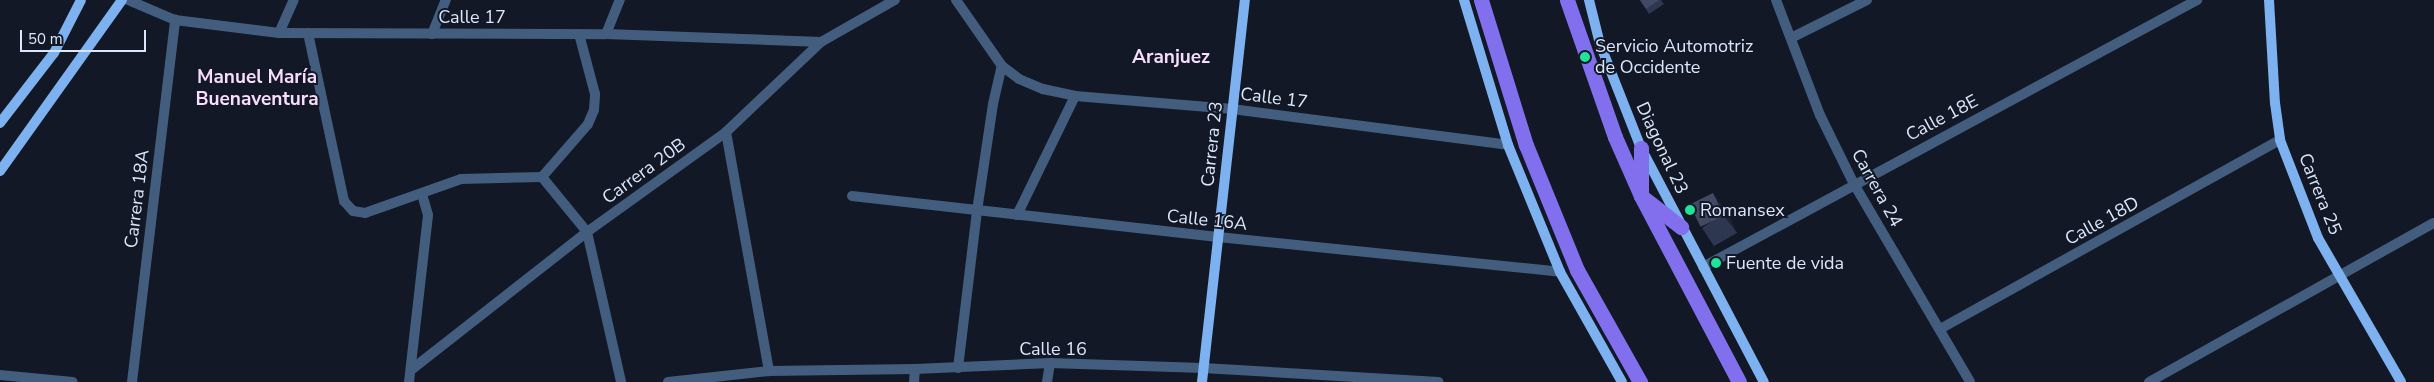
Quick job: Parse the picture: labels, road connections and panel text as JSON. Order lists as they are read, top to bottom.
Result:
{
  "streets": {
    "street": [
      "Calle 17",
      "Calle 18E",
      "Carrera 23",
      "Diagonal 23",
      "Carrera 20B",
      "Carrera 24",
      "Carrera 25",
      "Carrera 18A",
      "Calle 16A",
      "Calle 18D",
      "Calle 16"
    ]
  },
  "crossings": [
    ["Calle 17", "Carrera 23"],
    ["Calle 17", "Carrera 20B"],
    ["Calle 17", "Carrera 18A"],
    ["Calle 18E", "Diagonal 23"],
    ["Calle 18E", "Carrera 24"],
    ["Carrera 23", "Calle 16A"],
    ["Carrera 23", "Calle 16"],
    ["Carrera 24", "Calle 18D"],
    ["Carrera 25", "Calle 18D"]
  ],
  "districts": ["Aranjuez", "Manuel María Buenaventura"],
  "places": ["Servicio Automotriz de Occidente", "Romansex", "Fuente de vida"],
  "scale_bar": "50 m"
}
